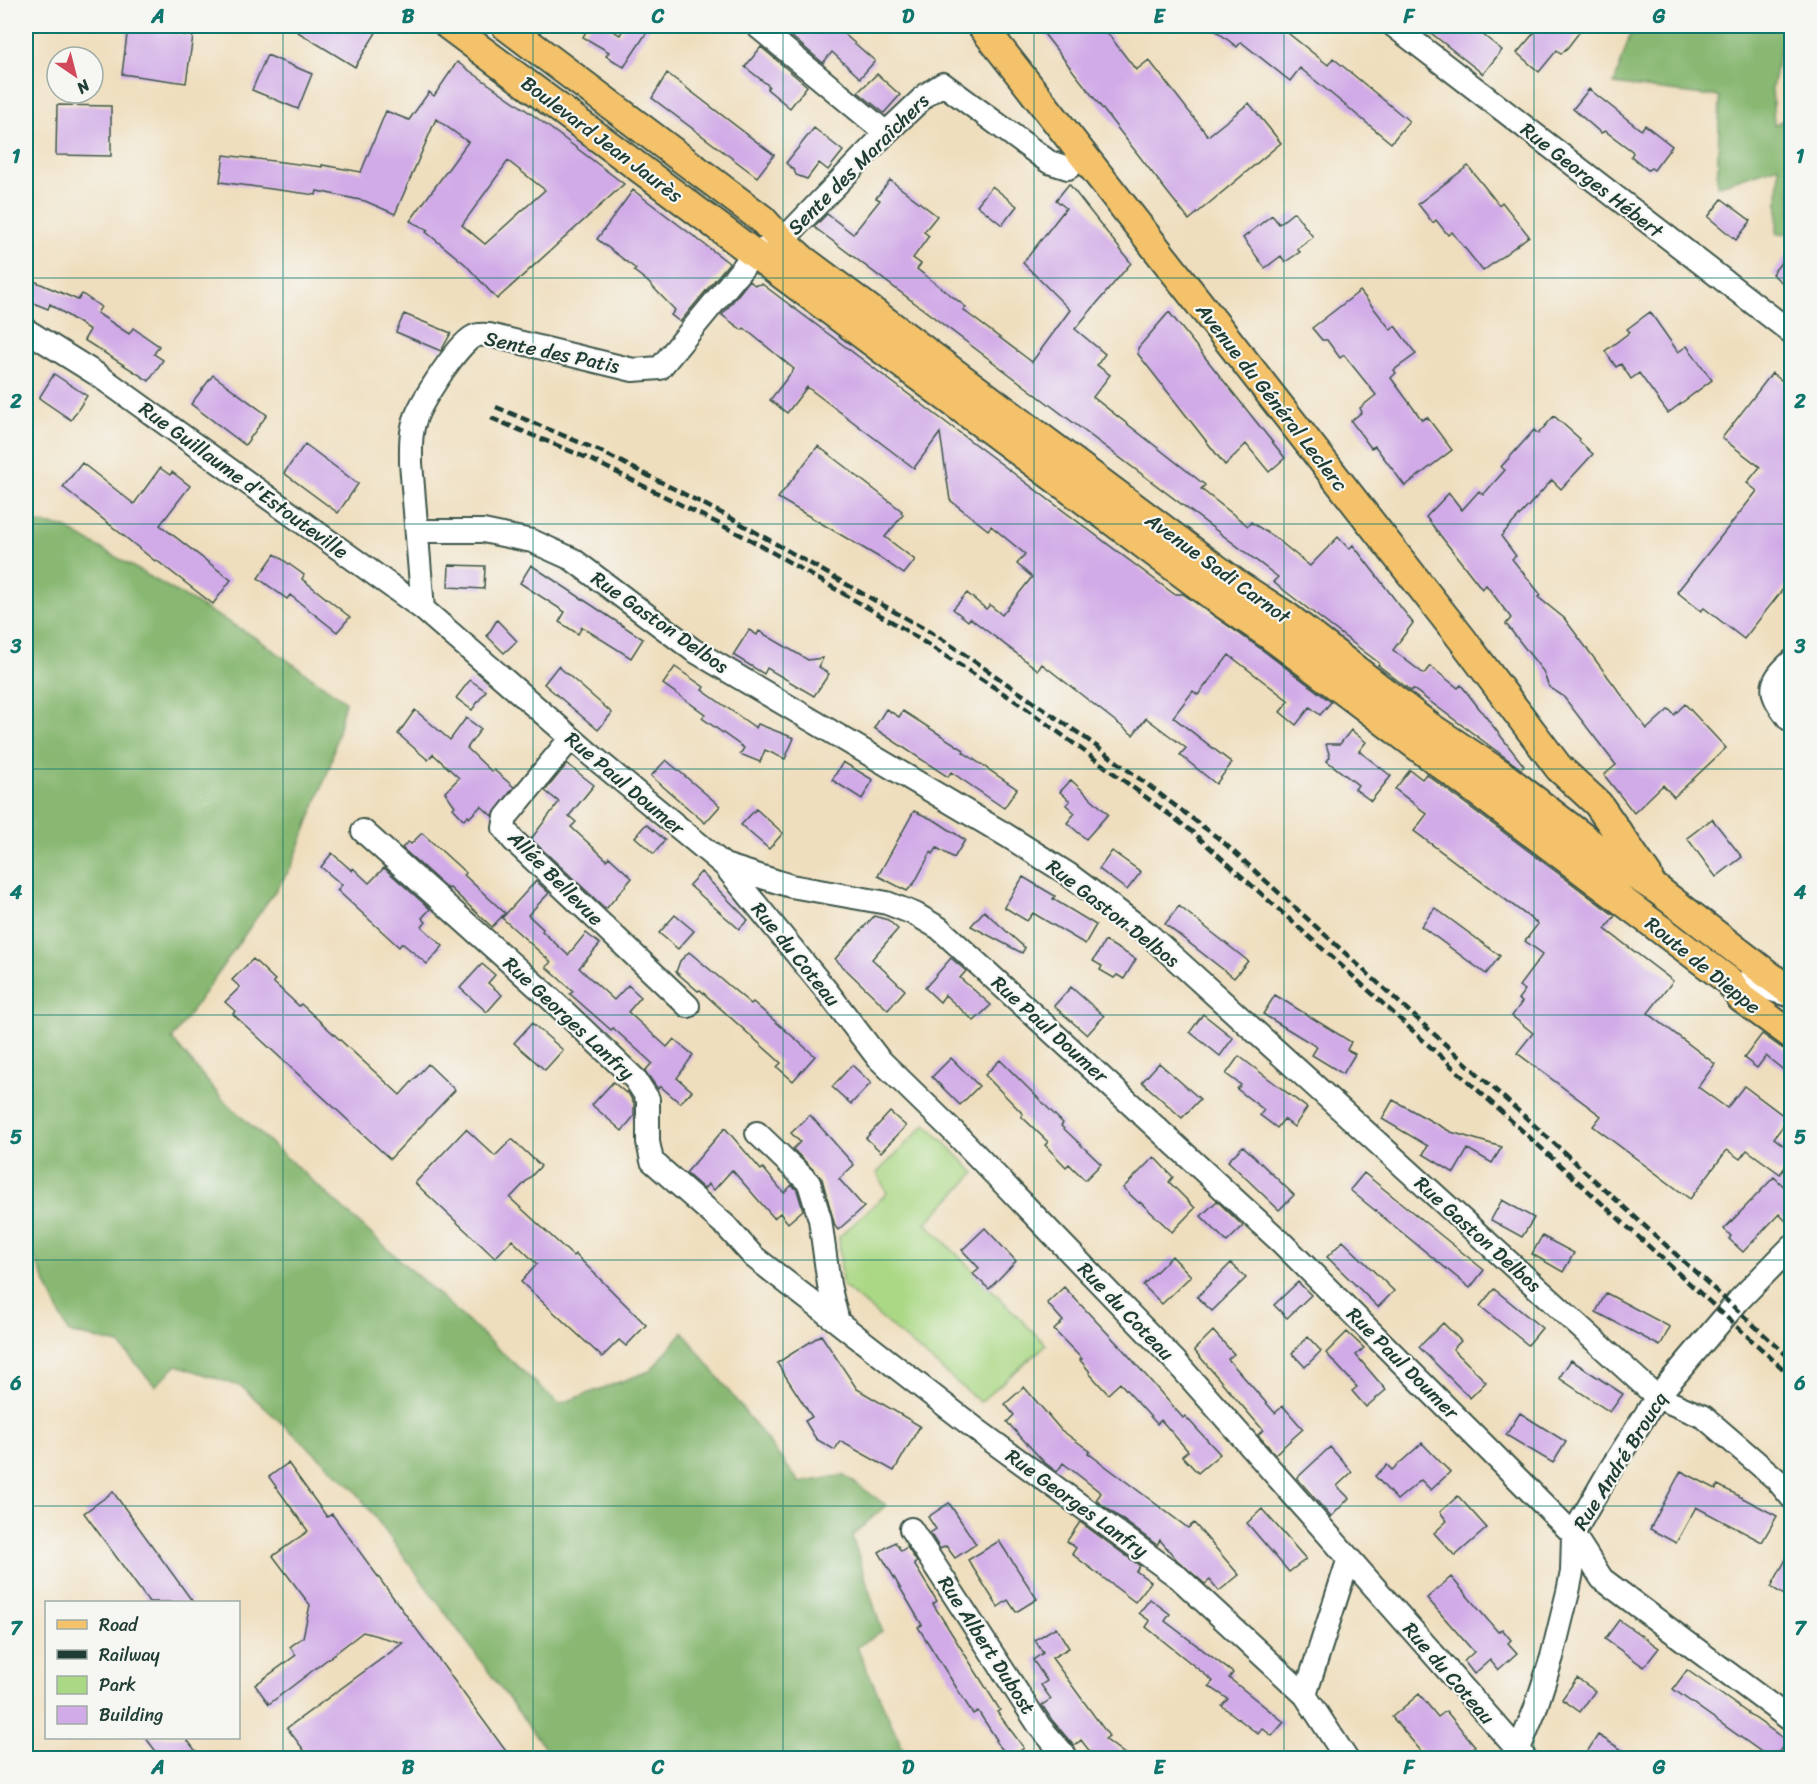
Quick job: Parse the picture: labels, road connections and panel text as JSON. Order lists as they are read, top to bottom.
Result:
{
  "streets": {
    "main road": [
      "Boulevard Jean Jaurès",
      "Avenue du Général Leclerc",
      "Avenue Sadi Carnot",
      "Route de Dieppe"
    ],
    "street": [
      "Sente des Maraîchers",
      "Rue Georges Hébert",
      "Sente des Patis",
      "Rue Guillaume d'Estouteville",
      "Rue Gaston Delbos",
      "Rue Paul Doumer",
      "Allée Bellevue",
      "Rue du Coteau",
      "Rue Georges Lanfry",
      "Rue André Broucq",
      "Rue Albert Dubost"
    ]
  },
  "crossings": [
    ["Boulevard Jean Jaurès", "Sente des Maraîchers"],
    ["Boulevard Jean Jaurès", "Sente des Patis"],
    ["Boulevard Jean Jaurès", "Avenue Sadi Carnot"],
    ["Sente des Maraîchers", "Avenue du Général Leclerc"],
    ["Sente des Maraîchers", "Avenue Sadi Carnot"],
    ["Sente des Patis", "Rue Guillaume d'Estouteville"],
    ["Sente des Patis", "Avenue Sadi Carnot"],
    ["Sente des Patis", "Rue Gaston Delbos"],
    ["Rue Guillaume d'Estouteville", "Rue Paul Doumer"],
    ["Avenue Sadi Carnot", "Route de Dieppe"],
    ["Rue Gaston Delbos", "Rue André Broucq"],
    ["Rue Paul Doumer", "Allée Bellevue"],
    ["Rue Paul Doumer", "Rue du Coteau"],
    ["Rue Paul Doumer", "Rue André Broucq"],
    ["Rue du Coteau", "Rue André Broucq"]
  ],
  "legend": [
    "Road",
    "Railway",
    "Park",
    "Building"
  ],
  "north": "bottom right",
  "grid": {
    "columns": [
      "A",
      "B",
      "C",
      "D",
      "E",
      "F",
      "G"
    ],
    "rows": [
      "1",
      "2",
      "3",
      "4",
      "5",
      "6",
      "7"
    ]
  }
}
